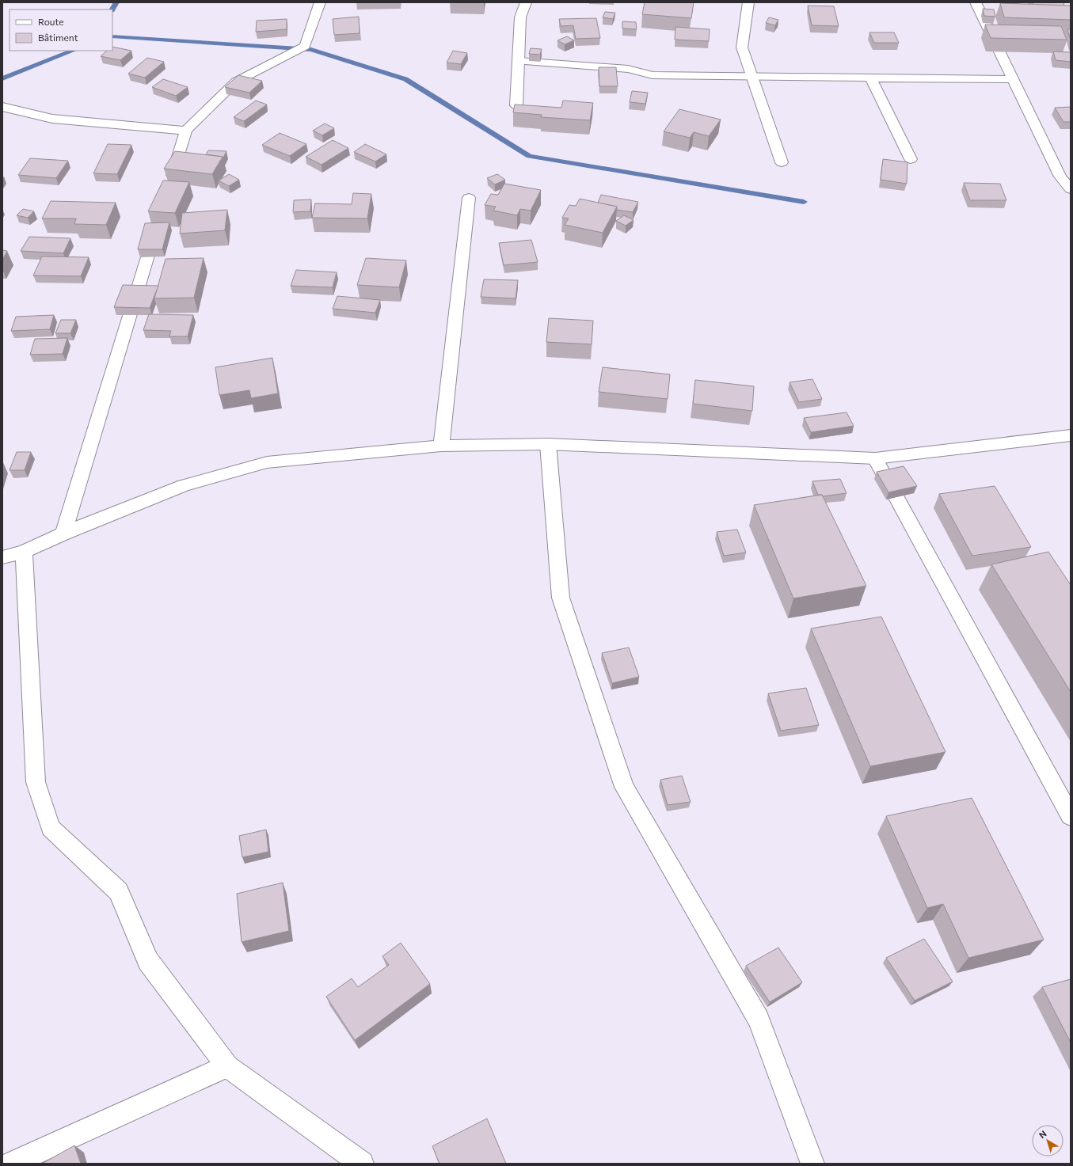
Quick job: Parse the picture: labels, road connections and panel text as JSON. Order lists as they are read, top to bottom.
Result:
{
  "legend": ["Route", "Bâtiment"],
  "north": "top left"
}
